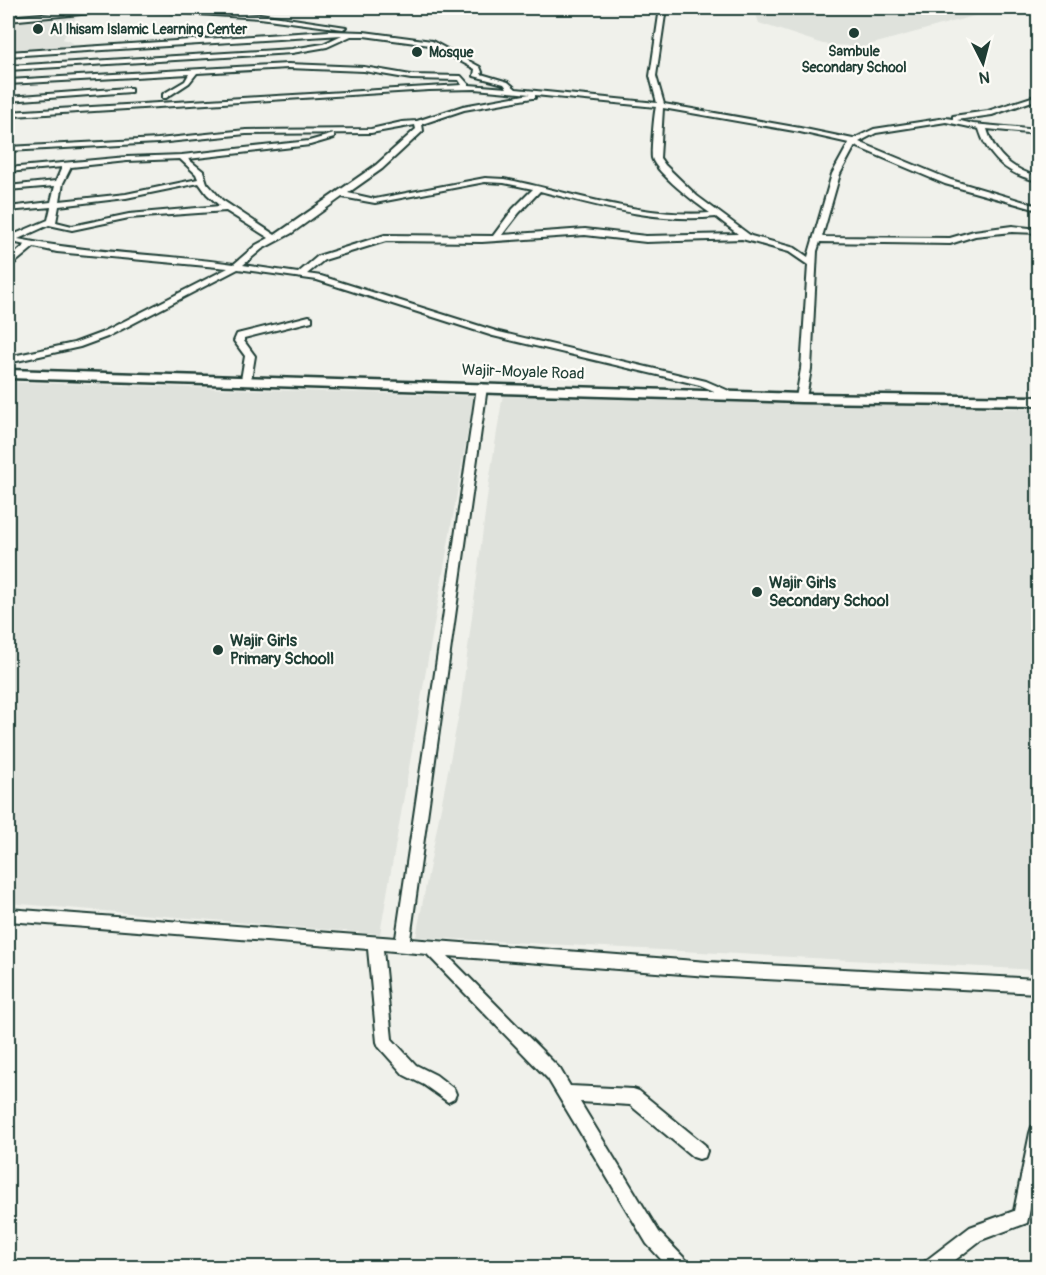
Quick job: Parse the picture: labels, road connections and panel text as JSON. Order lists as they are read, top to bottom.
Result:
{
  "streets": {
    "main road": ["Wajir-Moyale Road"]
  },
  "places": [
    "Al Ihisam Islamic Learning Center",
    "Sambule Secondary School",
    "Mosque",
    "Wajir Girls Secondary School",
    "Wajir Girls Primary Schooll"
  ],
  "north": "bottom"
}
